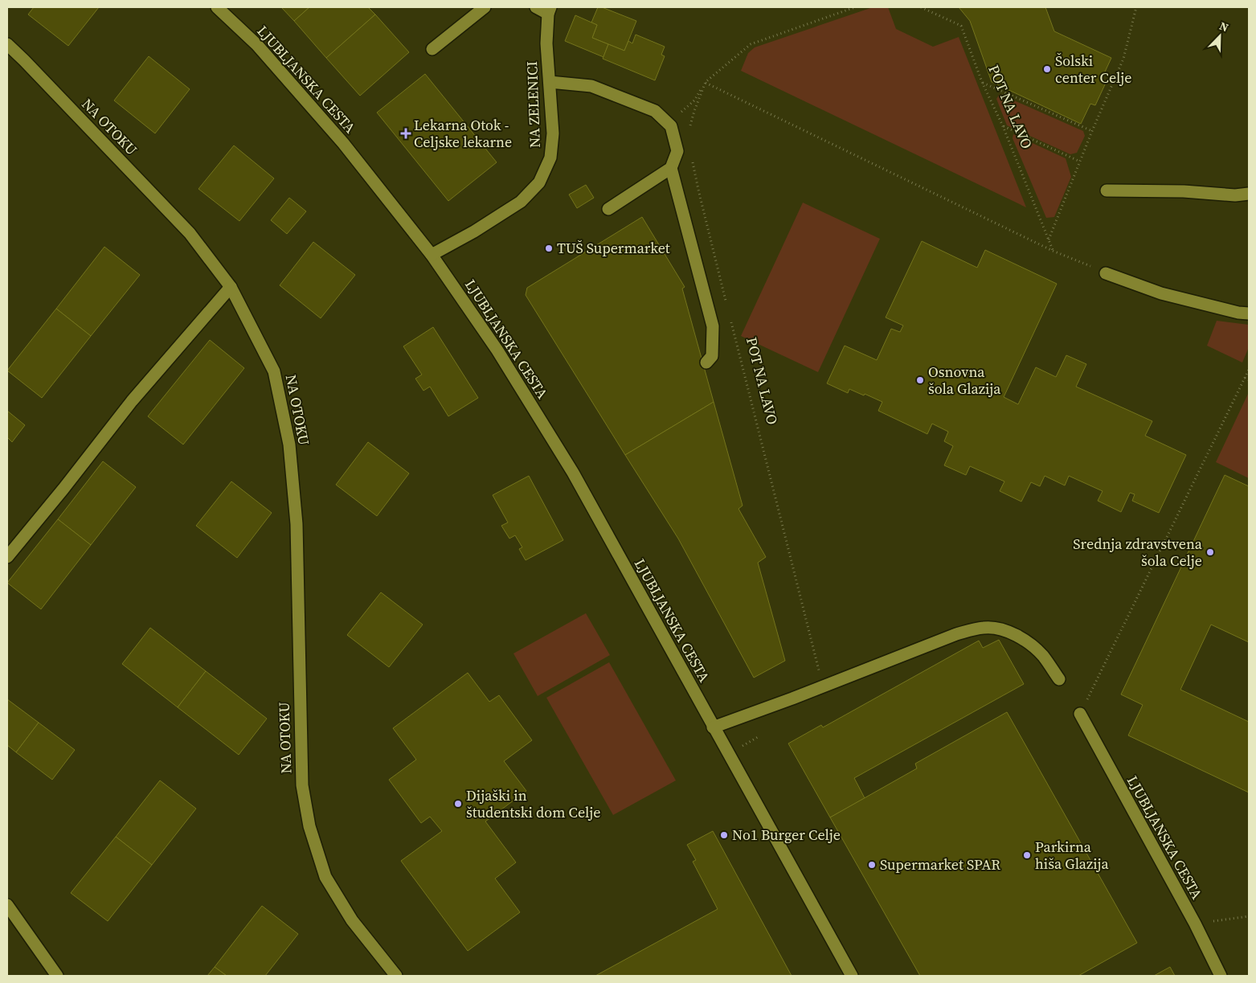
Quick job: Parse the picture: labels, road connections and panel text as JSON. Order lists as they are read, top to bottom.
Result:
{
  "streets": {
    "street": ["LJUBLJANSKA CESTA", "NA ZELENICI", "NA OTOKU"],
    "path": ["POT NA LAVO"]
  },
  "crossings": [
    ["LJUBLJANSKA CESTA", "NA ZELENICI"]
  ],
  "places": {
    "other": [
      "Šolski center Celje",
      "TUŠ Supermarket",
      "Osnovna šola Glazija",
      "Srednja zdravstvena šola Celje",
      "Dijaški in študentski dom Celje",
      "No1 Burger Celje",
      "Parkirna hiša Glazija",
      "Supermarket SPAR"
    ],
    "health": ["Lekarna Otok - Celjske lekarne"]
  },
  "north": "top right"
}
